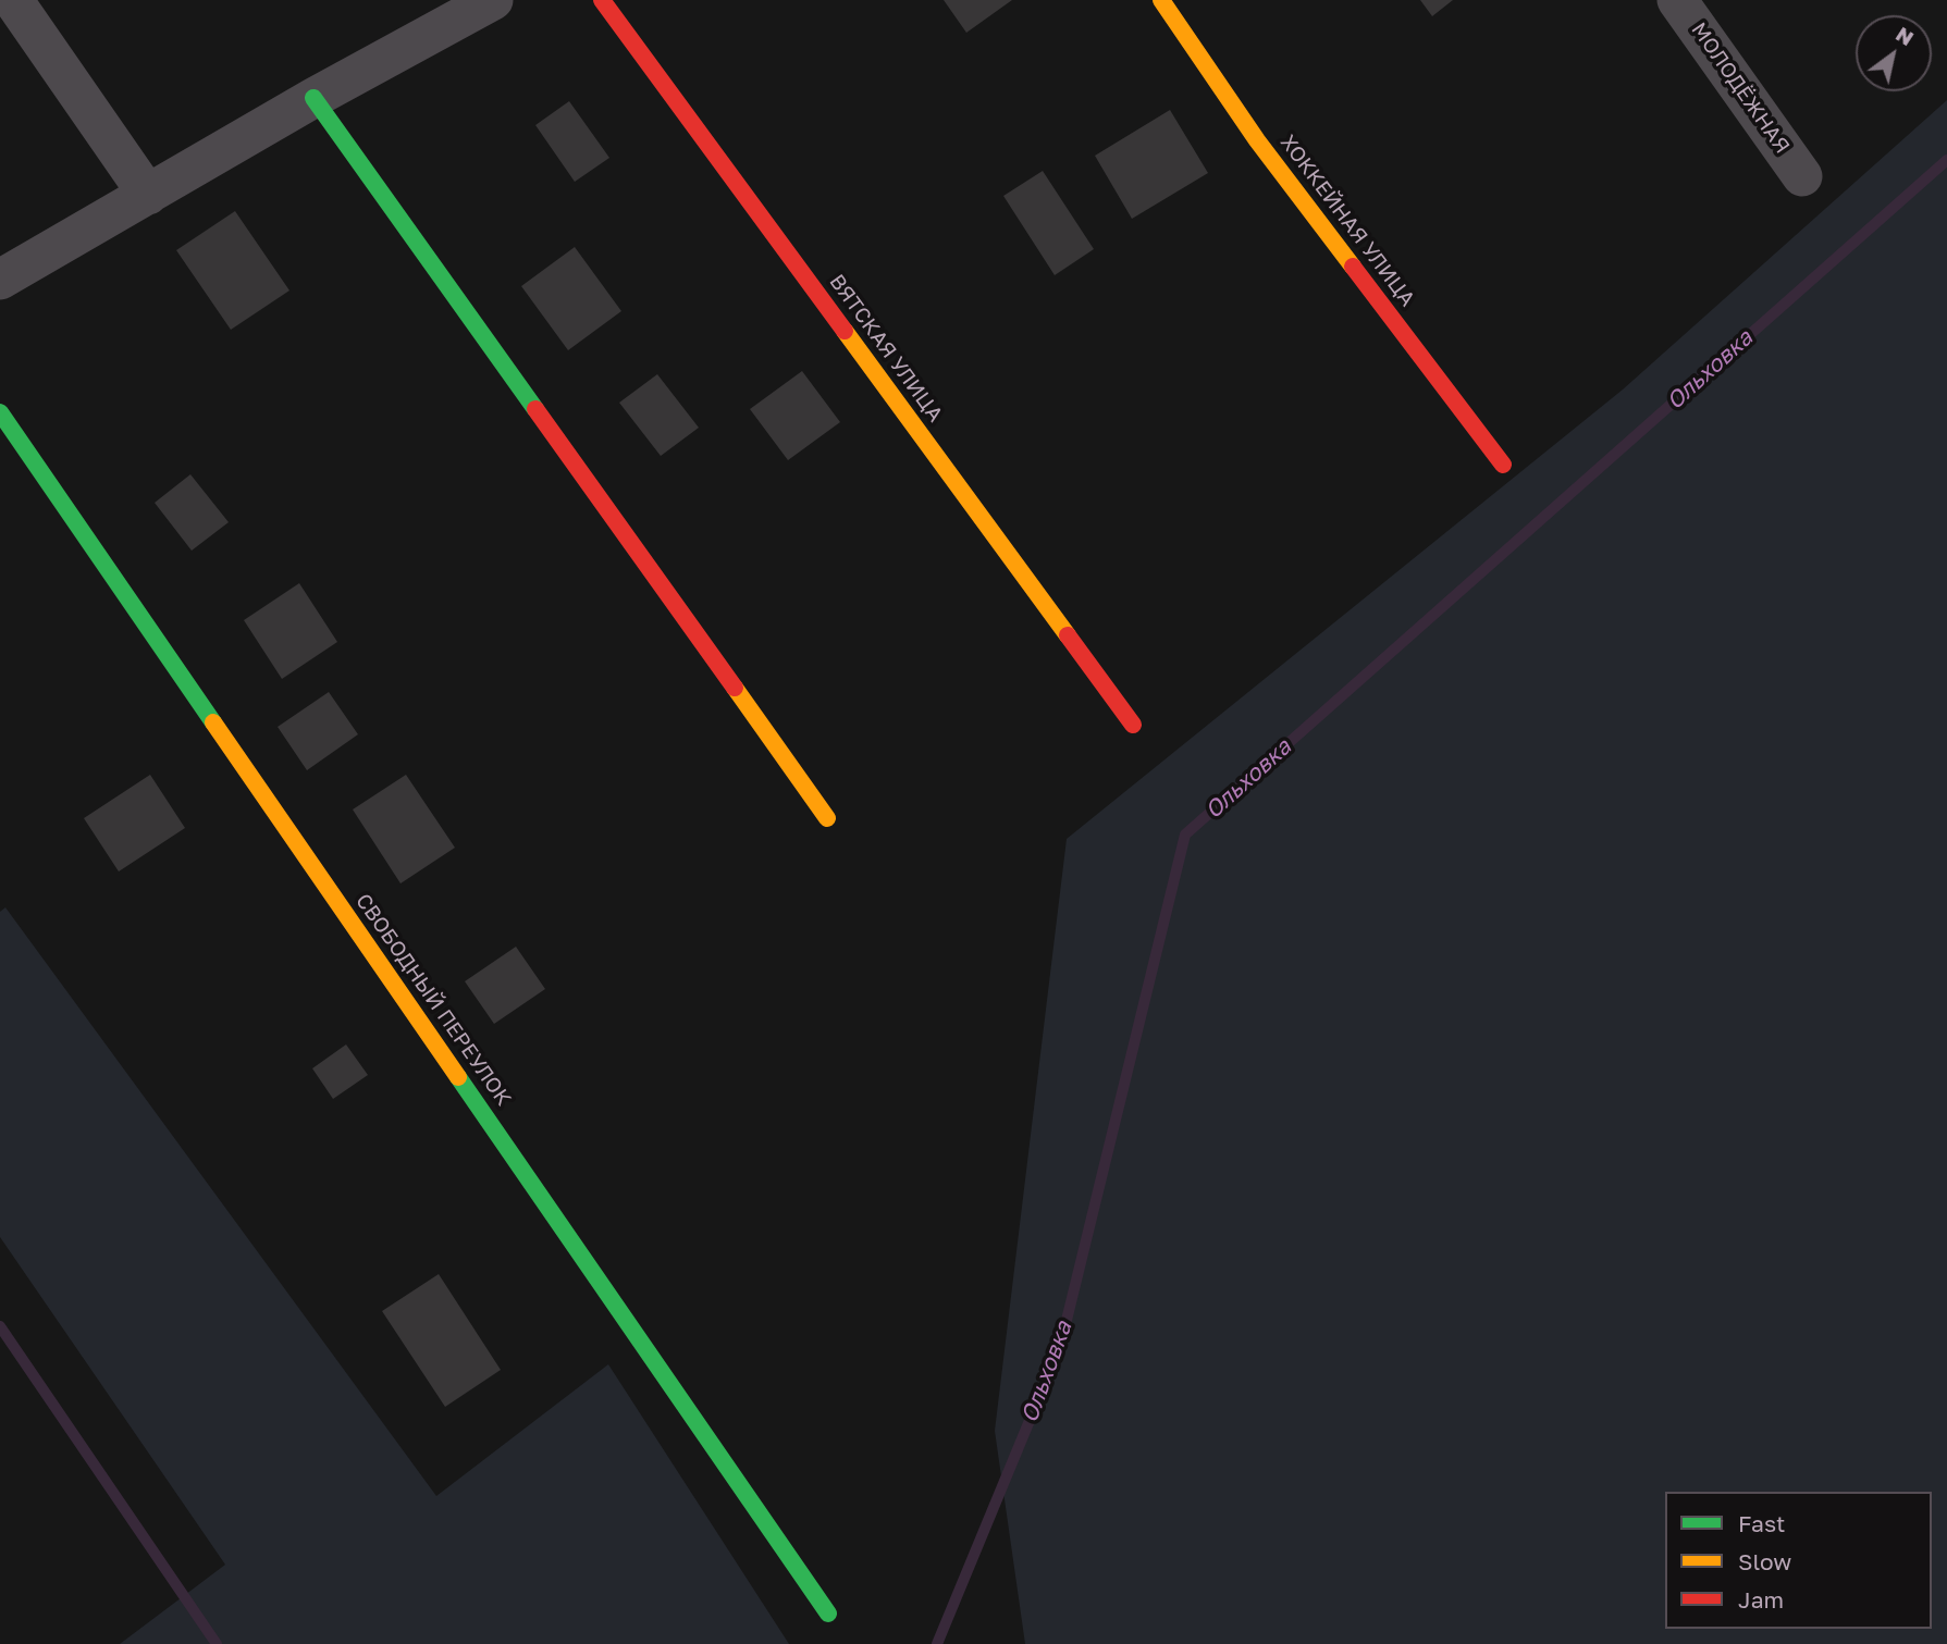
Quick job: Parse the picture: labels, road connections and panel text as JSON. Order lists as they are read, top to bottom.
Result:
{
  "streets": {
    "street": [
      "МОЛОДЁЖНАЯ",
      "ХОККЕЙНАЯ УЛИЦА",
      "ВЯТСКАЯ УЛИЦА",
      "СВОБОДНЫЙ ПЕРЕУЛОК"
    ]
  },
  "water": ["Ольховка"],
  "legend": ["Fast", "Slow", "Jam"],
  "north": "top right"
}
